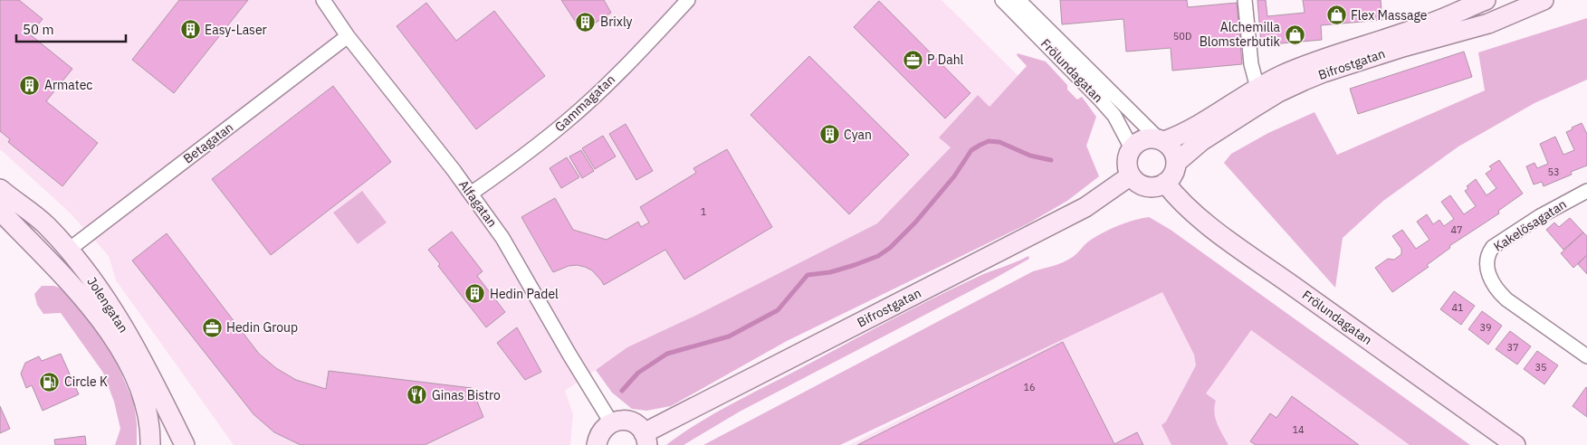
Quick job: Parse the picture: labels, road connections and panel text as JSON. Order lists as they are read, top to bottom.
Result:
{
  "streets": {
    "main road": ["Bifrostgatan", "Frölundagatan", "Jolengatan"],
    "street": [
      "Gammagatan",
      "Betagatan",
      "Alfagatan",
      "Kakelösagatan"
    ]
  },
  "crossings": [
    ["Bifrostgatan", "Frölundagatan"],
    ["Bifrostgatan", "Alfagatan"],
    ["Gammagatan", "Alfagatan"],
    ["Betagatan", "Alfagatan"],
    ["Betagatan", "Jolengatan"]
  ],
  "places": {
    "shop": ["Flex Massage", "Alchemilla Blomsterbutik"],
    "building": [
      "Brixly",
      "Easy-Laser",
      "Armatec",
      "Cyan",
      "Hedin Padel"
    ],
    "office": ["P Dahl", "Hedin Group"],
    "fuel station": ["Circle K"],
    "restaurant": ["Ginas Bistro"]
  },
  "house_numbers": [
    "50D",
    "53",
    "1",
    "47",
    "41",
    "39",
    "37",
    "35",
    "16",
    "14"
  ],
  "scale_bar": "50 m"
}
